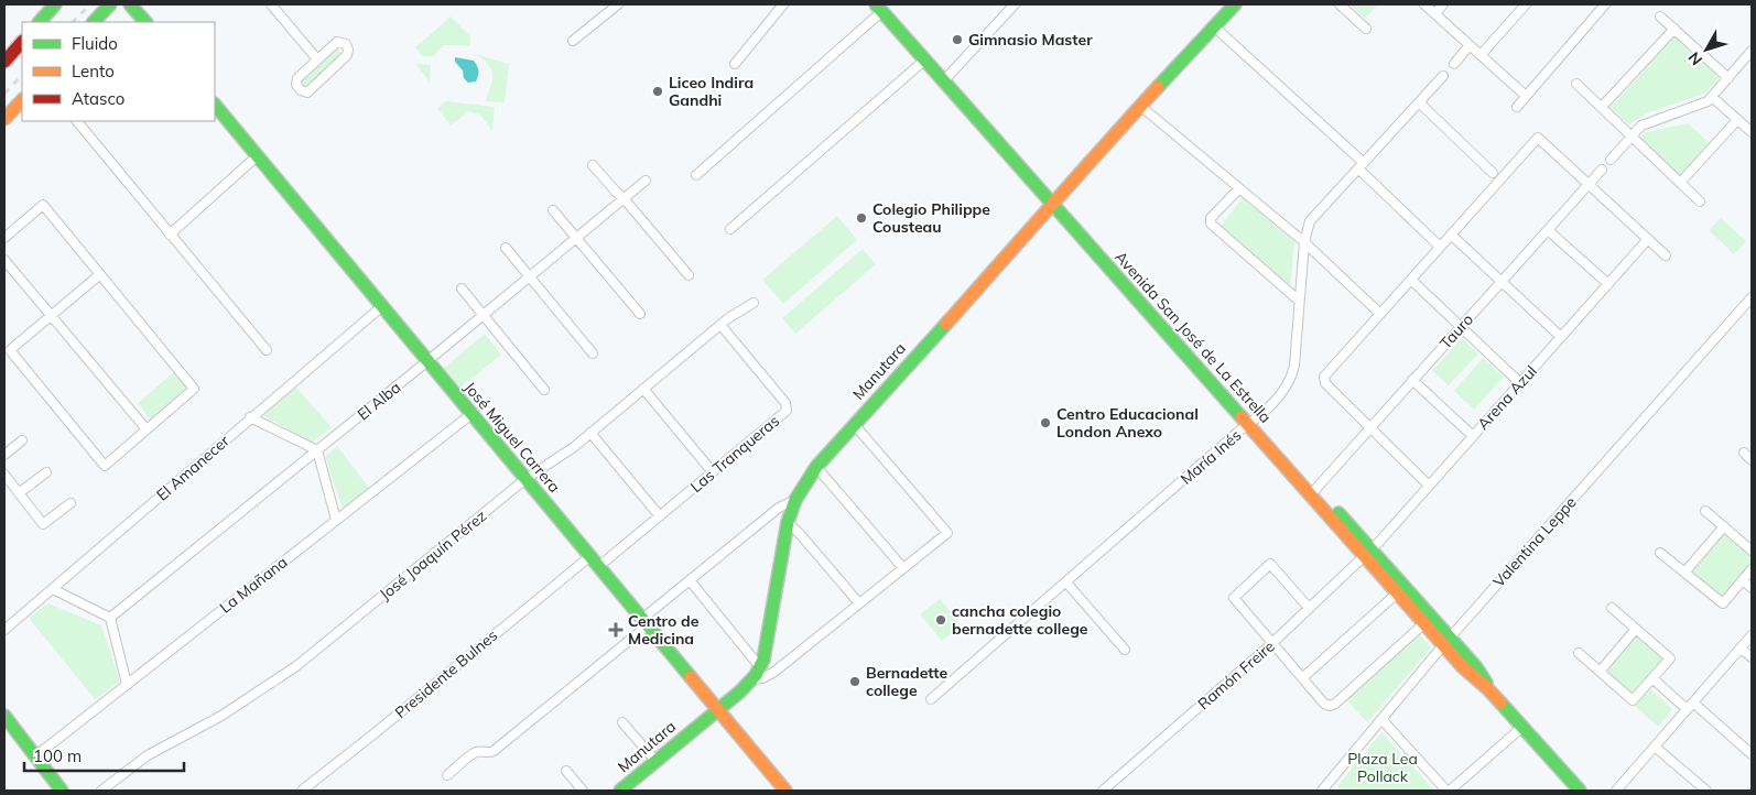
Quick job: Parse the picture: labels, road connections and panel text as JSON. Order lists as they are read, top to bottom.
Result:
{
  "streets": {
    "main road": ["Avenida San José de La Estrella", "Manutara", "José Miguel Carrera"],
    "street": [
      "Tauro",
      "Arena Azul",
      "El Alba",
      "Las Tranqueras",
      "María Inés",
      "El Amanecer",
      "Valentina Leppe",
      "José Joaquín Pérez",
      "La Mañana",
      "Presidente Bulnes",
      "Ramón Freire"
    ]
  },
  "crossings": [
    ["Tauro", "Avenida San José de La Estrella"],
    ["Avenida San José de La Estrella", "Manutara"],
    ["Avenida San José de La Estrella", "Arena Azul"],
    ["Avenida San José de La Estrella", "María Inés"],
    ["Avenida San José de La Estrella", "Valentina Leppe"],
    ["Avenida San José de La Estrella", "Ramón Freire"],
    ["Manutara", "José Miguel Carrera"],
    ["Arena Azul", "Ramón Freire"],
    ["El Alba", "José Miguel Carrera"],
    ["José Miguel Carrera", "Las Tranqueras"],
    ["José Miguel Carrera", "El Amanecer"],
    ["José Miguel Carrera", "José Joaquín Pérez"],
    ["José Miguel Carrera", "La Mañana"],
    ["José Miguel Carrera", "Presidente Bulnes"],
    ["Las Tranqueras", "José Joaquín Pérez"]
  ],
  "parks": ["Plaza Lea Pollack"],
  "places": {
    "other": [
      "Gimnasio Master",
      "Liceo Indira Gandhi",
      "Colegio Philippe Cousteau",
      "Centro Educacional London Anexo",
      "cancha colegio bernadette college",
      "Bernadette college"
    ],
    "health": ["Centro de Medicina"]
  },
  "legend": ["Fluido", "Lento", "Atasco"],
  "scale_bar": "100 m",
  "north": "bottom left"
}
